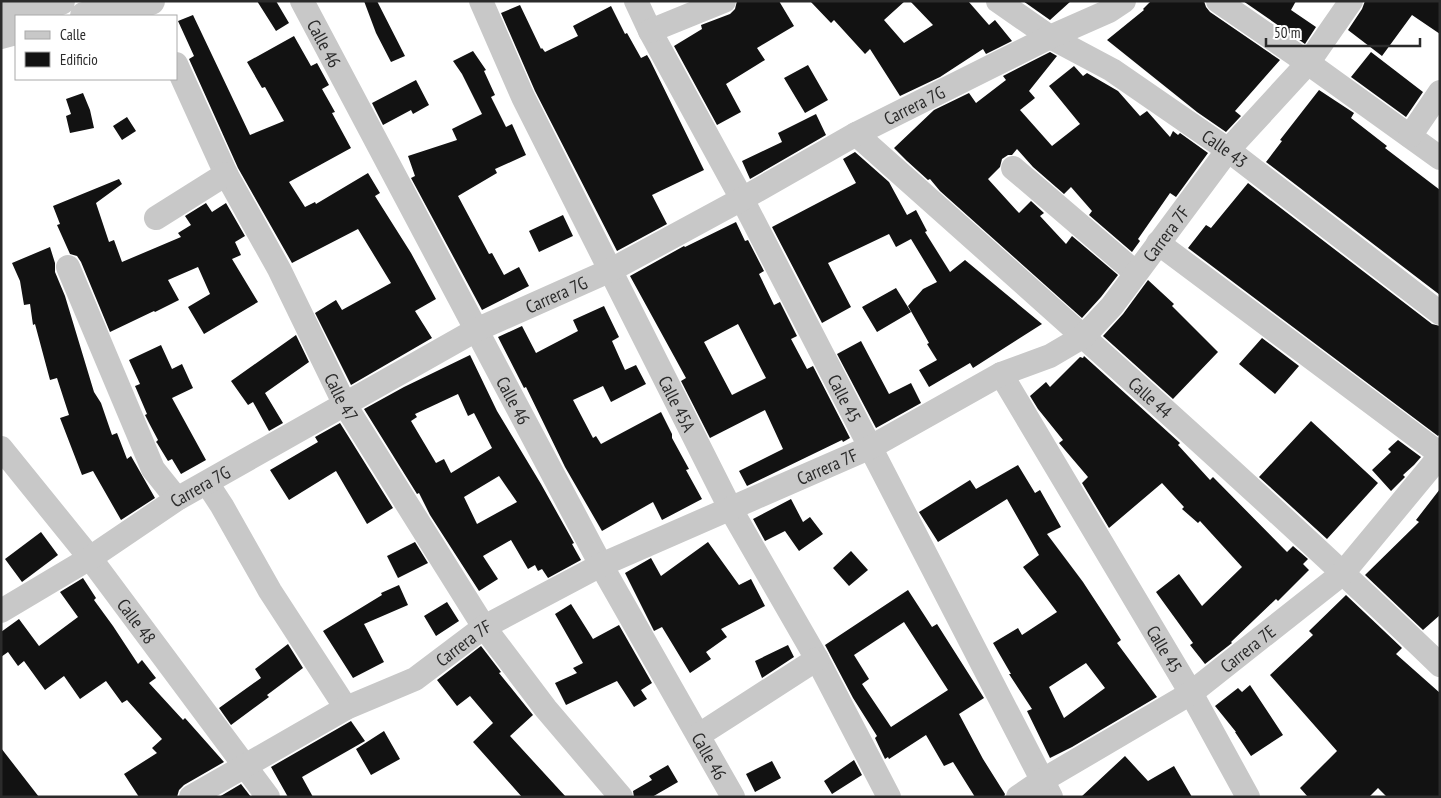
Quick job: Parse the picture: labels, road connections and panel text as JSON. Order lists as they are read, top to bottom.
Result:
{
  "streets": {
    "street": [
      "Calle 46",
      "Carrera 7G",
      "Calle 43",
      "Carrera 7F",
      "Calle 47",
      "Calle 44",
      "Calle 45",
      "Calle 45A",
      "Calle 48",
      "Carrera 7E"
    ]
  },
  "crossings": [
    ["Calle 46", "Carrera 7G"],
    ["Calle 46", "Carrera 7F"],
    ["Carrera 7G", "Calle 43"],
    ["Carrera 7G", "Calle 47"],
    ["Carrera 7G", "Calle 44"],
    ["Carrera 7G", "Calle 45"],
    ["Carrera 7G", "Calle 45A"],
    ["Carrera 7G", "Calle 48"],
    ["Calle 43", "Carrera 7F"],
    ["Carrera 7F", "Calle 47"],
    ["Carrera 7F", "Calle 44"],
    ["Carrera 7F", "Calle 45"],
    ["Carrera 7F", "Calle 45A"],
    ["Carrera 7F", "Calle 48"],
    ["Calle 44", "Carrera 7E"],
    ["Calle 45", "Carrera 7E"]
  ],
  "legend": ["Calle", "Edificio"],
  "scale_bar": "50 m"
}
